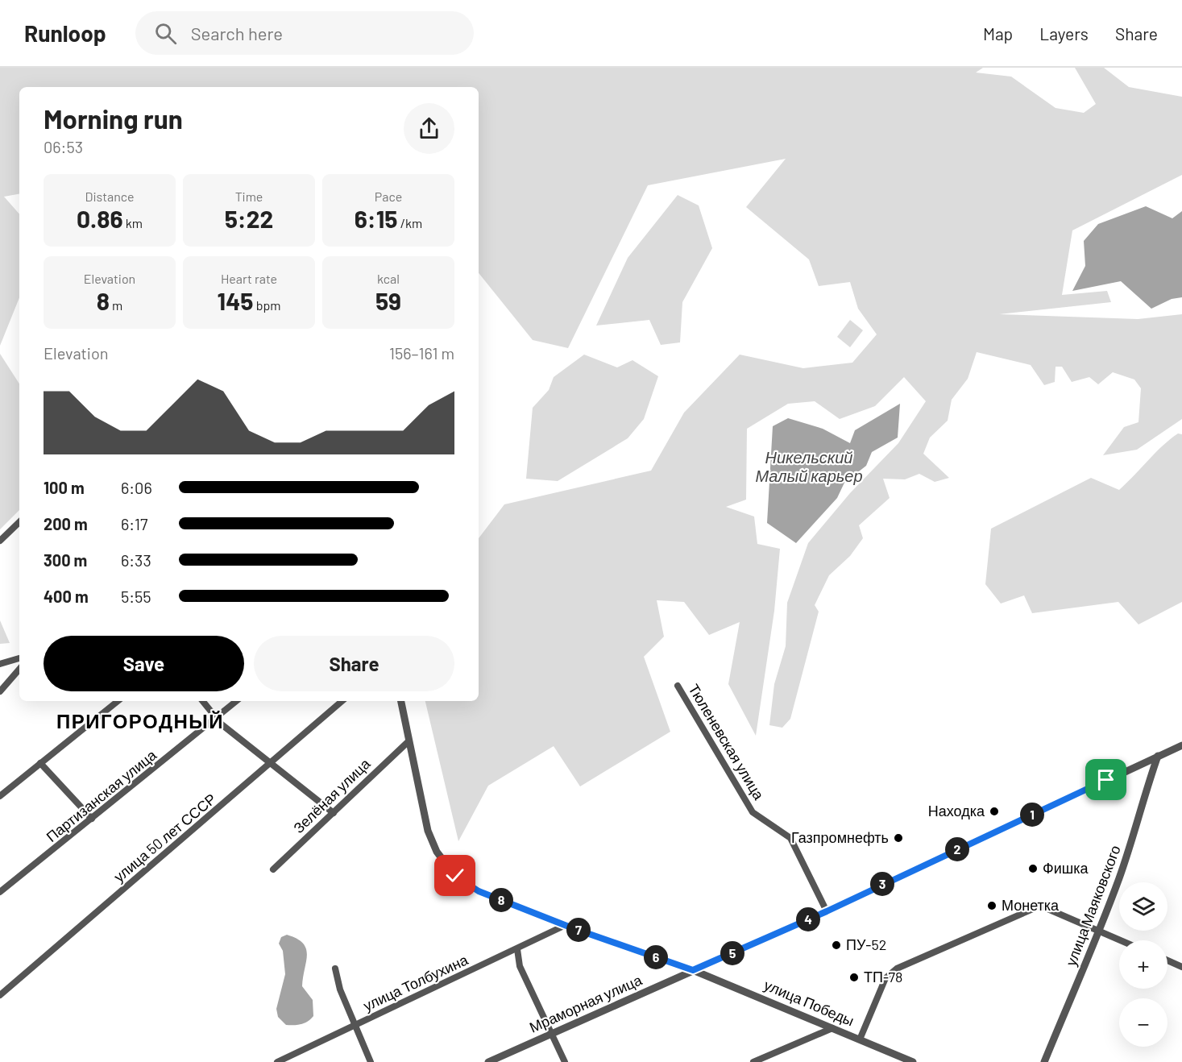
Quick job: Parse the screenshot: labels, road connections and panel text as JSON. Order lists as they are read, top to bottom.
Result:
{
  "streets": {
    "street": [
      "Тюленевская улица",
      "Партизанская улица",
      "Зелёная улица",
      "улица 50 лет СССР",
      "улица Маяковского",
      "улица Толбухина",
      "улица Победы",
      "Мраморная улица"
    ]
  },
  "crossings": [
    ["Тюленевская улица", "Мраморная улица"],
    ["Зелёная улица", "улица Победы"],
    ["улица Маяковского", "Мраморная улица"],
    ["улица Толбухина", "улица Победы"],
    ["улица Победы", "Мраморная улица"]
  ],
  "districts": ["ПРИГОРОДНЫЙ"],
  "water": ["Никельский Малый карьер"],
  "places": [
    "Находка",
    "Газпромнефть",
    "Фишка",
    "Монетка",
    "ПУ-52",
    "ТП-78"
  ],
  "page": {
    "header": "Runloop",
    "search": "Search here",
    "nav": ["Map", "Layers", "Share"],
    "heading": ["Morning run", "06:53"],
    "stats": [
      ["Distance", "0.86 km"],
      ["Time", "5:22"],
      ["Pace", "6:15 /km"],
      ["Elevation", "8 m"],
      ["Heart rate", "145 bpm"],
      ["kcal", "59"]
    ],
    "chart": ["Elevation", "156–161 m"],
    "list": [
      {
        "name": "100 m",
        "note": "6:06"
      },
      {
        "name": "200 m",
        "note": "6:17"
      },
      {
        "name": "300 m",
        "note": "6:33"
      },
      {
        "name": "400 m",
        "note": "5:55"
      }
    ],
    "buttons": ["Save", "Share"],
    "pins": [
      "1",
      "2",
      "3",
      "8",
      "4",
      "7",
      "5",
      "6"
    ],
    "map_buttons": ["+", "−"]
  }
}
